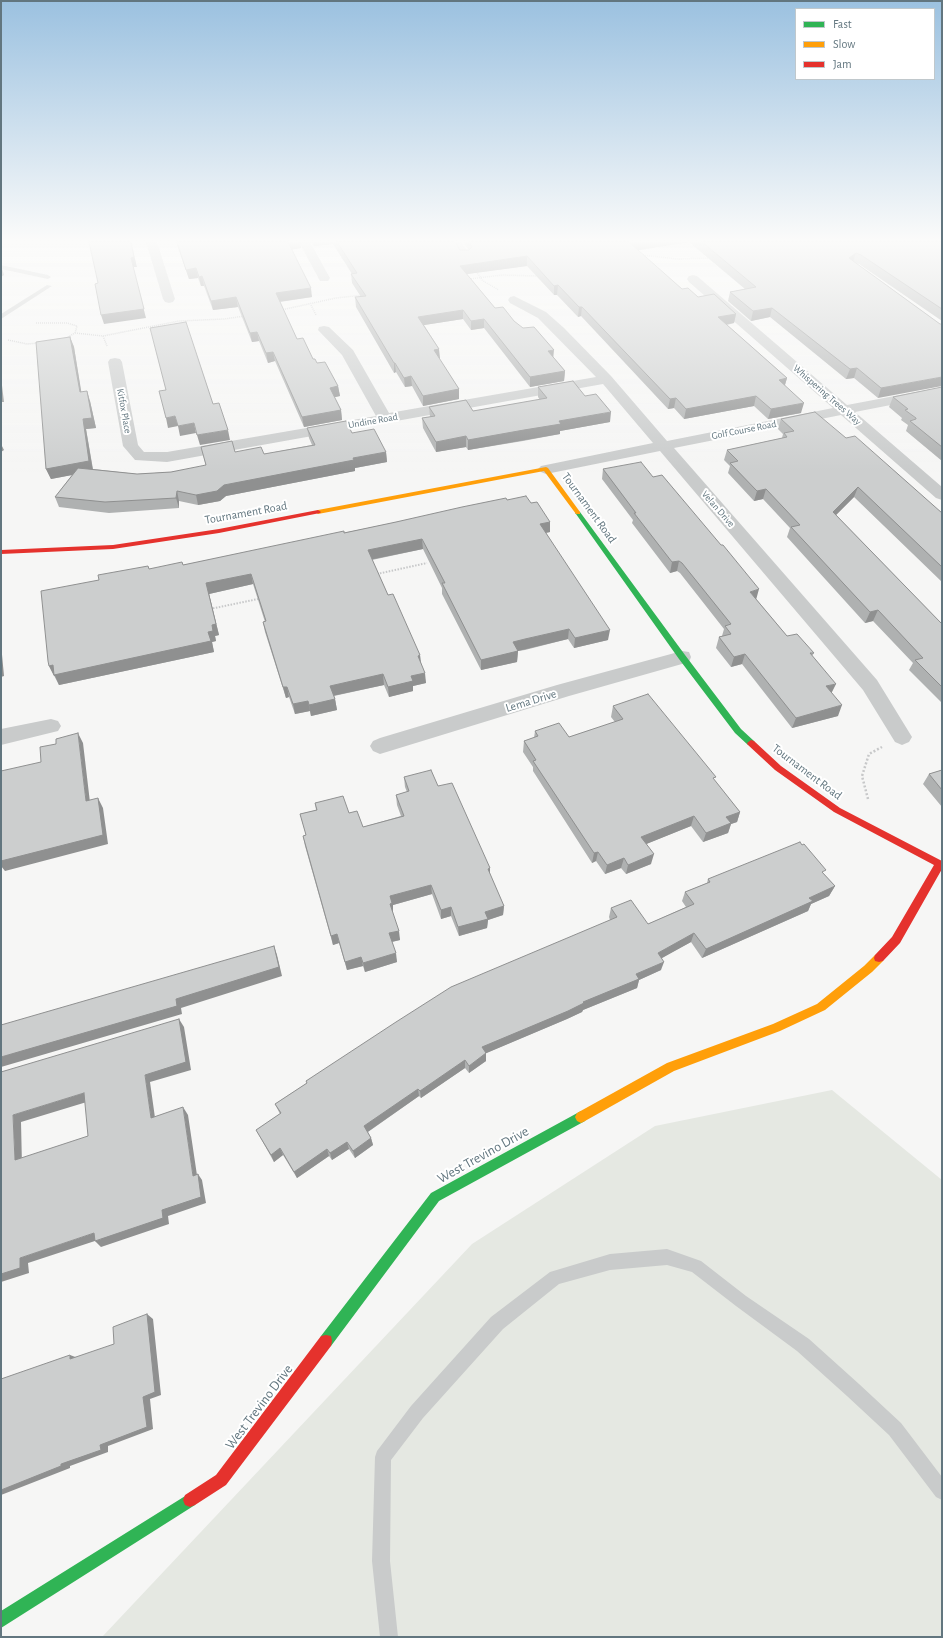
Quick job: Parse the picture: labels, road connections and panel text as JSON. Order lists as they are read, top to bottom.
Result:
{
  "streets": {
    "street": [
      "Whispering Trees Way",
      "Kitfox Place",
      "Undine Road",
      "Golf Course Road",
      "Tournament Road",
      "Velan Drive",
      "Lema Drive",
      "West Trevino Drive"
    ]
  },
  "crossings": [
    ["Whispering Trees Way", "Golf Course Road"],
    ["Kitfox Place", "Undine Road"],
    ["Undine Road", "Velan Drive"],
    ["Golf Course Road", "Tournament Road"],
    ["Golf Course Road", "Velan Drive"],
    ["Tournament Road", "Lema Drive"],
    ["Tournament Road", "West Trevino Drive"]
  ],
  "legend": ["Fast", "Slow", "Jam"]
}
